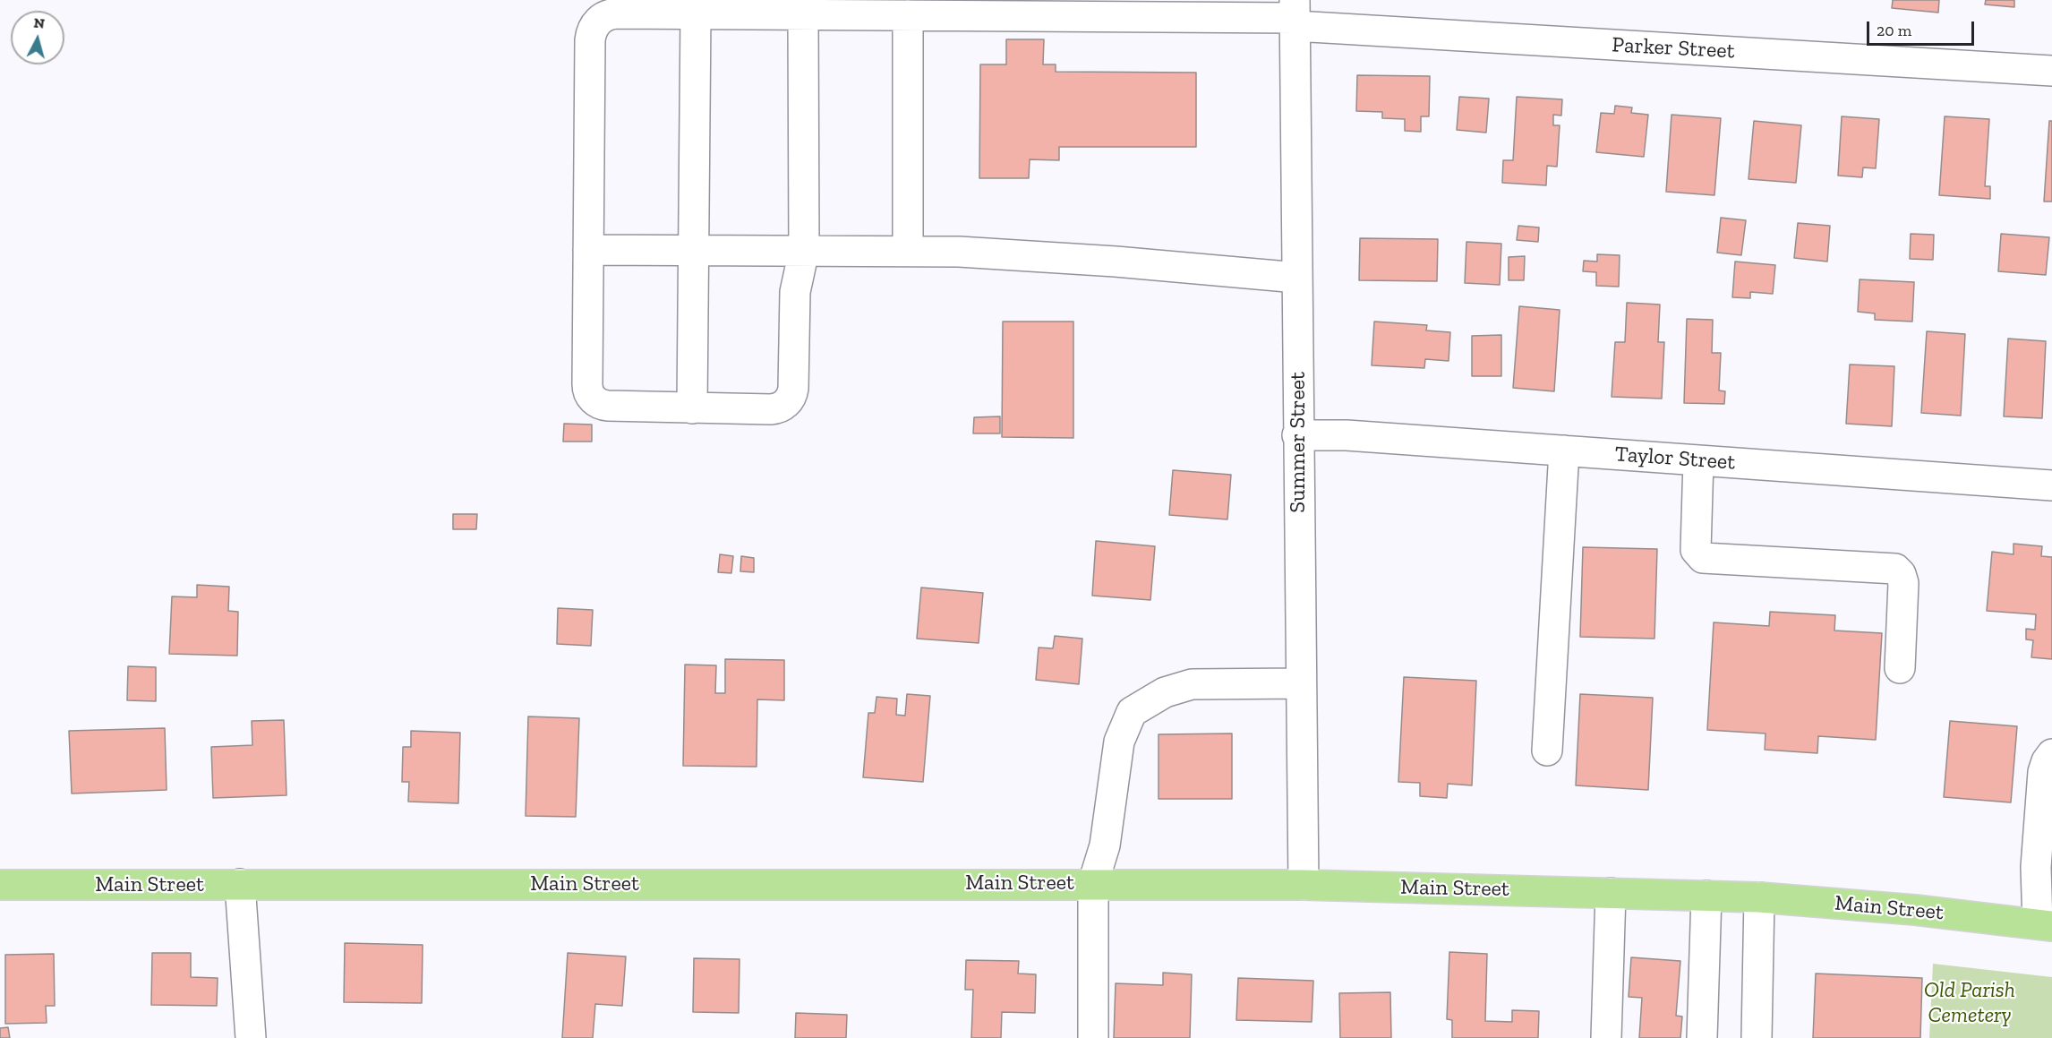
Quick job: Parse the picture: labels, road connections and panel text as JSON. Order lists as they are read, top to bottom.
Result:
{
  "streets": {
    "main road": ["Main Street"],
    "street": ["Parker Street", "Summer Street", "Taylor Street"]
  },
  "crossings": [
    ["Parker Street", "Summer Street"],
    ["Summer Street", "Taylor Street"],
    ["Summer Street", "Main Street"]
  ],
  "parks": ["Old Parish Cemetery"],
  "scale_bar": "20 m",
  "north": "top"
}
